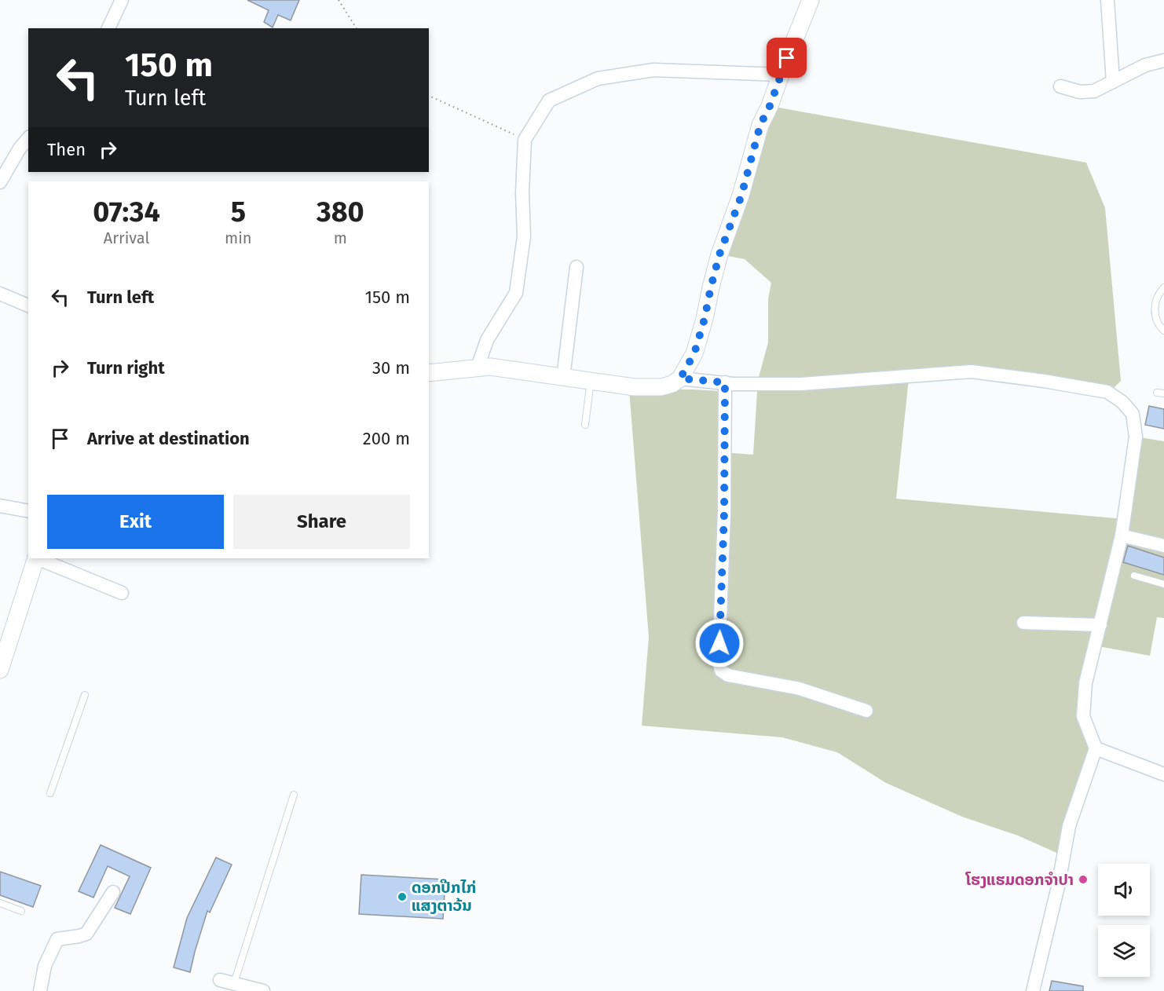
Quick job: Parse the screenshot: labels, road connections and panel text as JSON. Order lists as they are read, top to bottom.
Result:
{
  "places": ["ໂຮງແຮມດອກຈຳປາ", "ດອກປີກໄກ່ ແສງຕາວ້ນ"],
  "page": {
    "turn": ["150 m", "Turn left"],
    "then": "Then",
    "eta": [
      "07:34",
      "Arrival",
      "5",
      "min",
      "380",
      "m"
    ],
    "list": [
      {
        "name": "Turn left",
        "value": "150 m"
      },
      {
        "name": "Turn right",
        "value": "30 m"
      },
      {
        "name": "Arrive at destination",
        "value": "200 m"
      }
    ],
    "buttons": ["Exit", "Share"]
  }
}
